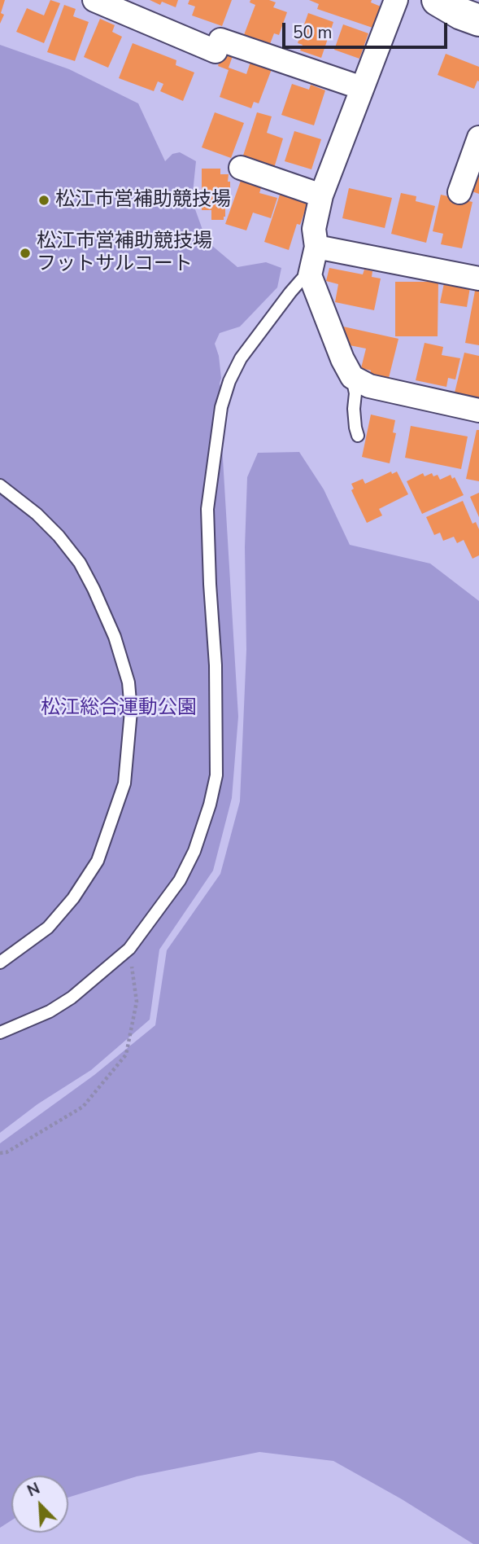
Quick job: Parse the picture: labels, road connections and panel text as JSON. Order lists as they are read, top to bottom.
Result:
{
  "parks": ["松江総合運動公園"],
  "places": ["松江市営補助競技場", "松江市営補助競技場 フットサルコート"],
  "scale_bar": "50 m",
  "north": "top left"
}
